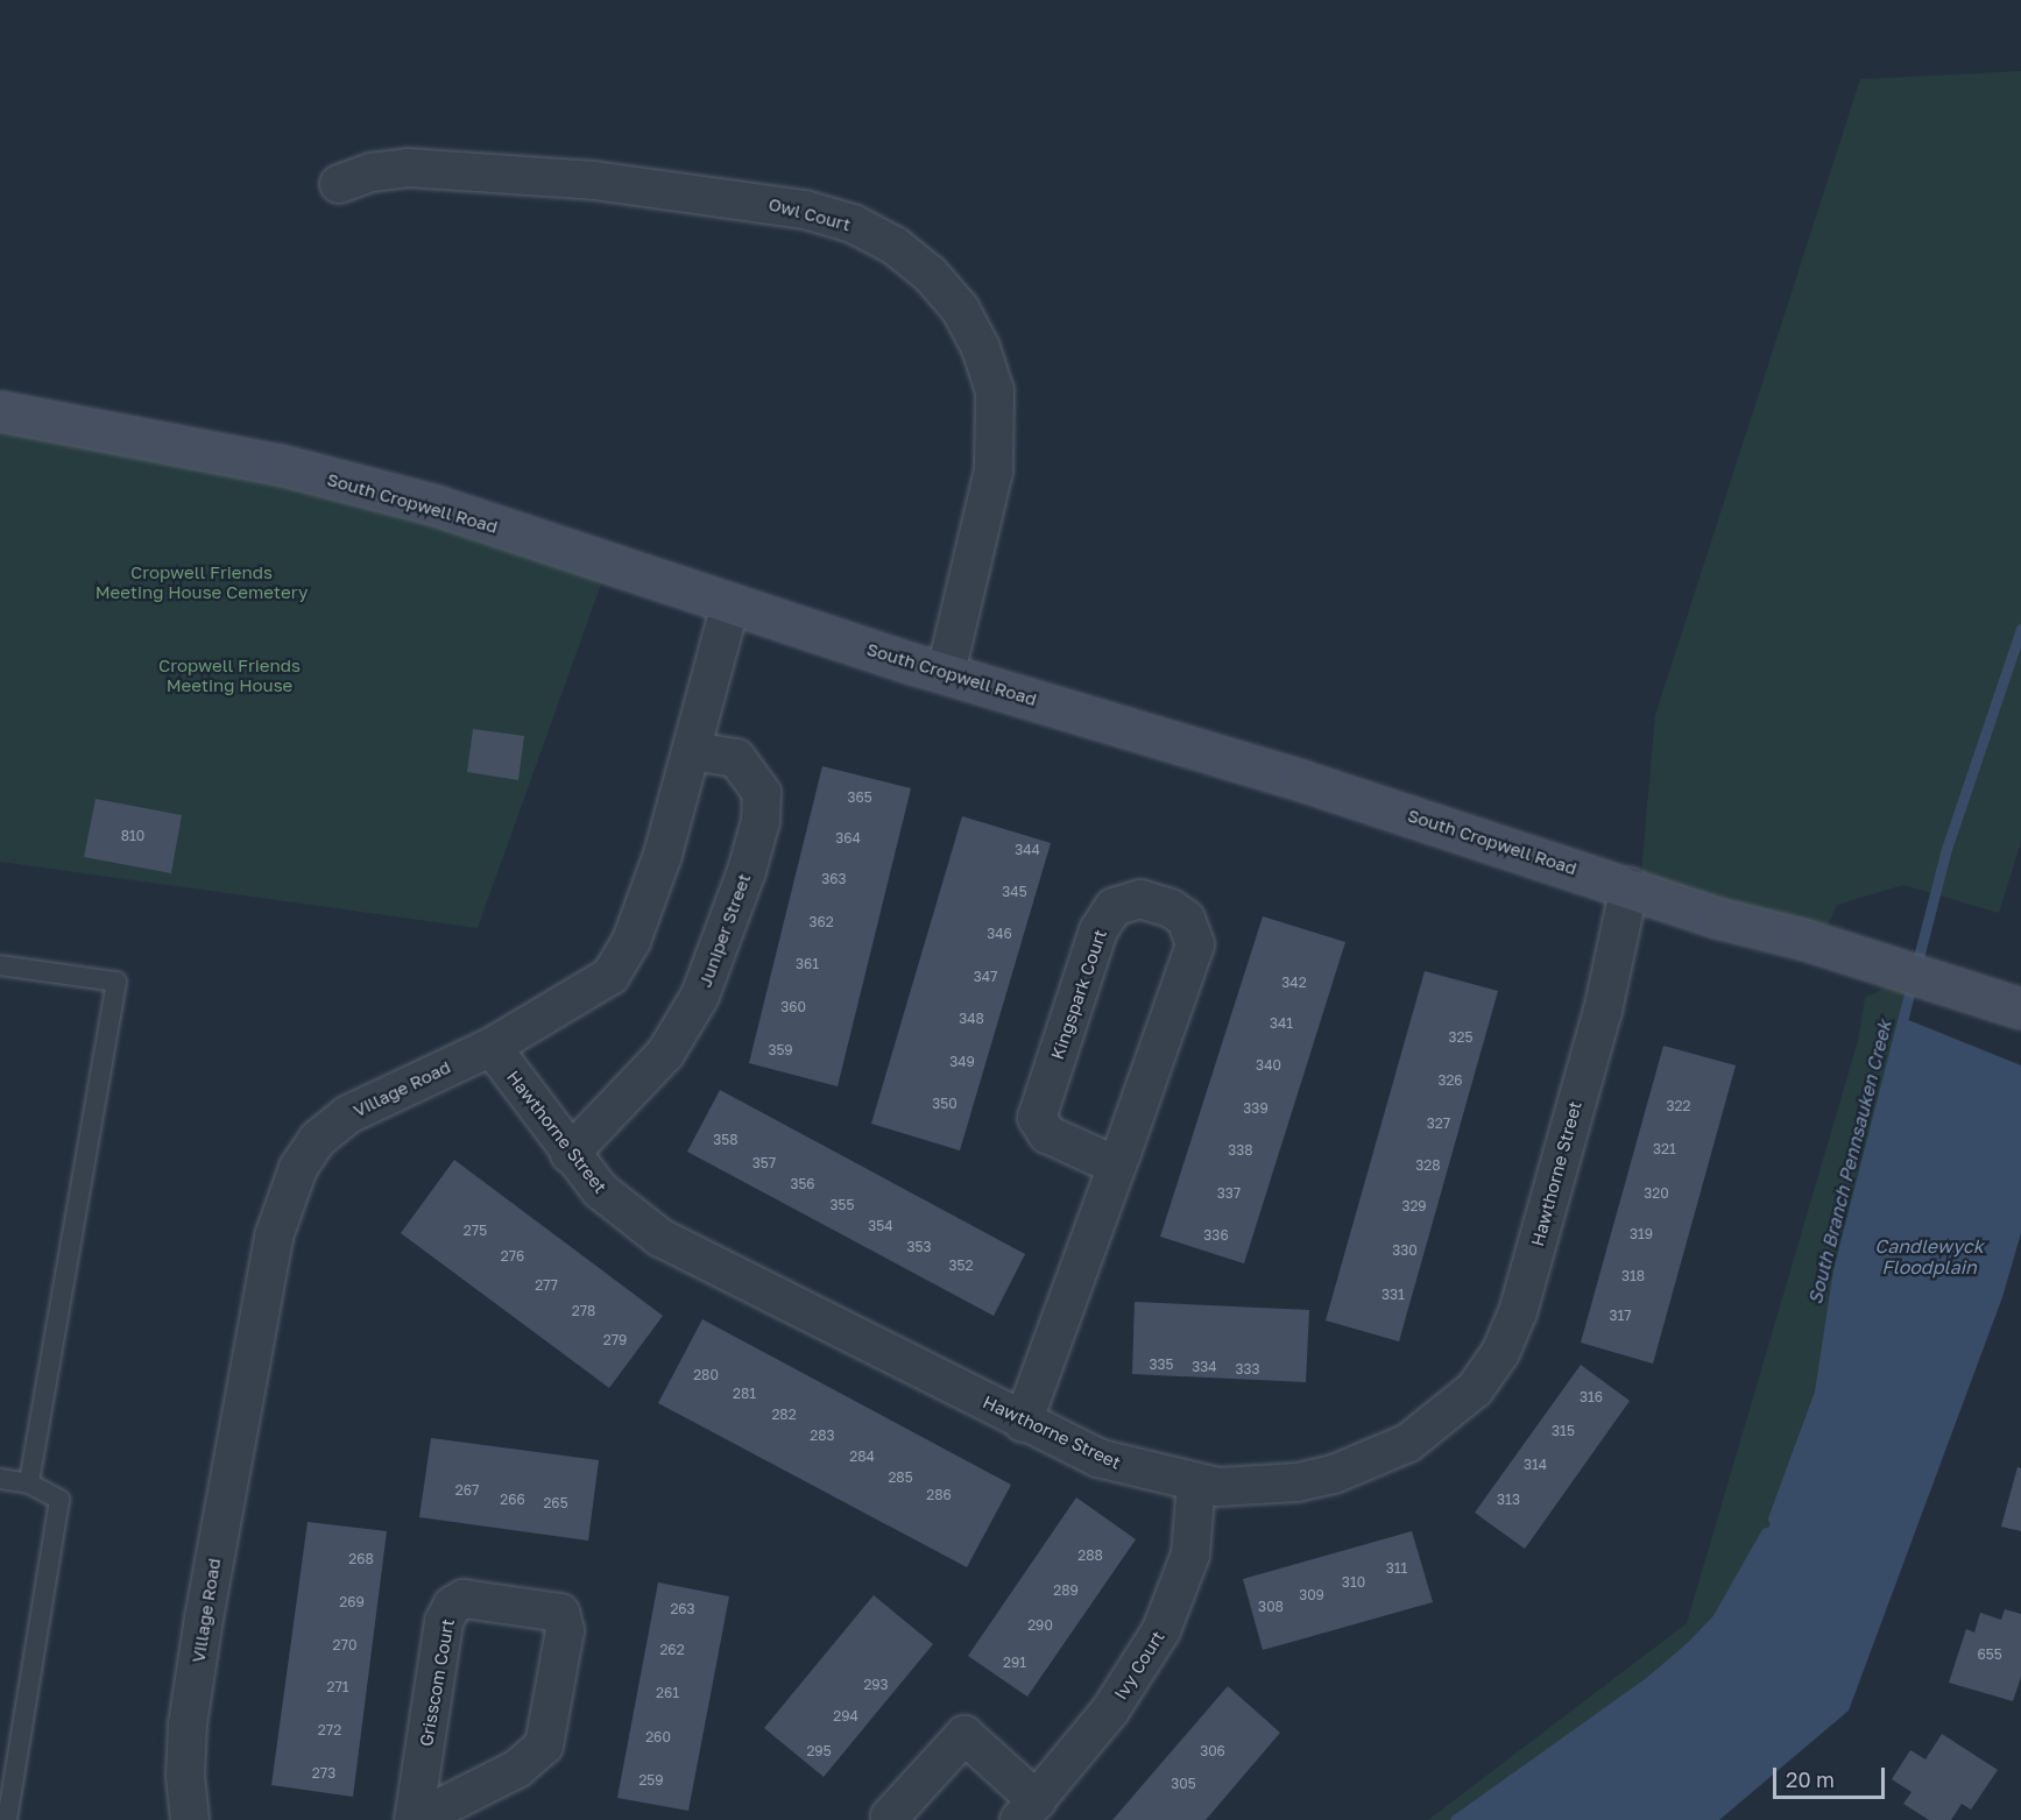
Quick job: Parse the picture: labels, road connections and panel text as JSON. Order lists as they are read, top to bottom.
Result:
{
  "streets": {
    "street": [
      "Owl Court",
      "South Cropwell Road",
      "Juniper Street",
      "Kingspark Court",
      "Village Road",
      "Hawthorne Street",
      "Ivy Court",
      "Grisscom Court"
    ]
  },
  "crossings": [
    ["Owl Court", "South Cropwell Road"],
    ["South Cropwell Road", "Village Road"],
    ["South Cropwell Road", "Hawthorne Street"],
    ["Juniper Street", "Village Road"],
    ["Juniper Street", "Hawthorne Street"],
    ["Kingspark Court", "Hawthorne Street"],
    ["Village Road", "Hawthorne Street"],
    ["Hawthorne Street", "Ivy Court"]
  ],
  "water": ["South Branch Pennsauken Creek", "Candlewyck Floodplain"],
  "parks": ["Cropwell Friends Meeting House Cemetery", "Cropwell Friends Meeting House"],
  "house_numbers": [
    "365",
    "810",
    "364",
    "344",
    "363",
    "345",
    "362",
    "346",
    "361",
    "347",
    "342",
    "360",
    "348",
    "341",
    "325",
    "359",
    "349",
    "340",
    "326",
    "350",
    "322",
    "339",
    "327",
    "358",
    "321",
    "338",
    "357",
    "328",
    "356",
    "337",
    "320",
    "355",
    "329",
    "354",
    "275",
    "319",
    "336",
    "353",
    "330",
    "276",
    "352",
    "318",
    "277",
    "331",
    "278",
    "317",
    "279",
    "335",
    "334",
    "333",
    "280",
    "281",
    "316",
    "282",
    "315",
    "283",
    "284",
    "314",
    "285",
    "267",
    "286",
    "266",
    "313",
    "265",
    "288",
    "268",
    "311",
    "310",
    "289",
    "309",
    "269",
    "308",
    "263",
    "290",
    "270",
    "262",
    "655",
    "291",
    "293",
    "271",
    "261",
    "294",
    "272",
    "260",
    "295",
    "306",
    "273",
    "259",
    "305"
  ],
  "scale_bar": "20 m"
}
